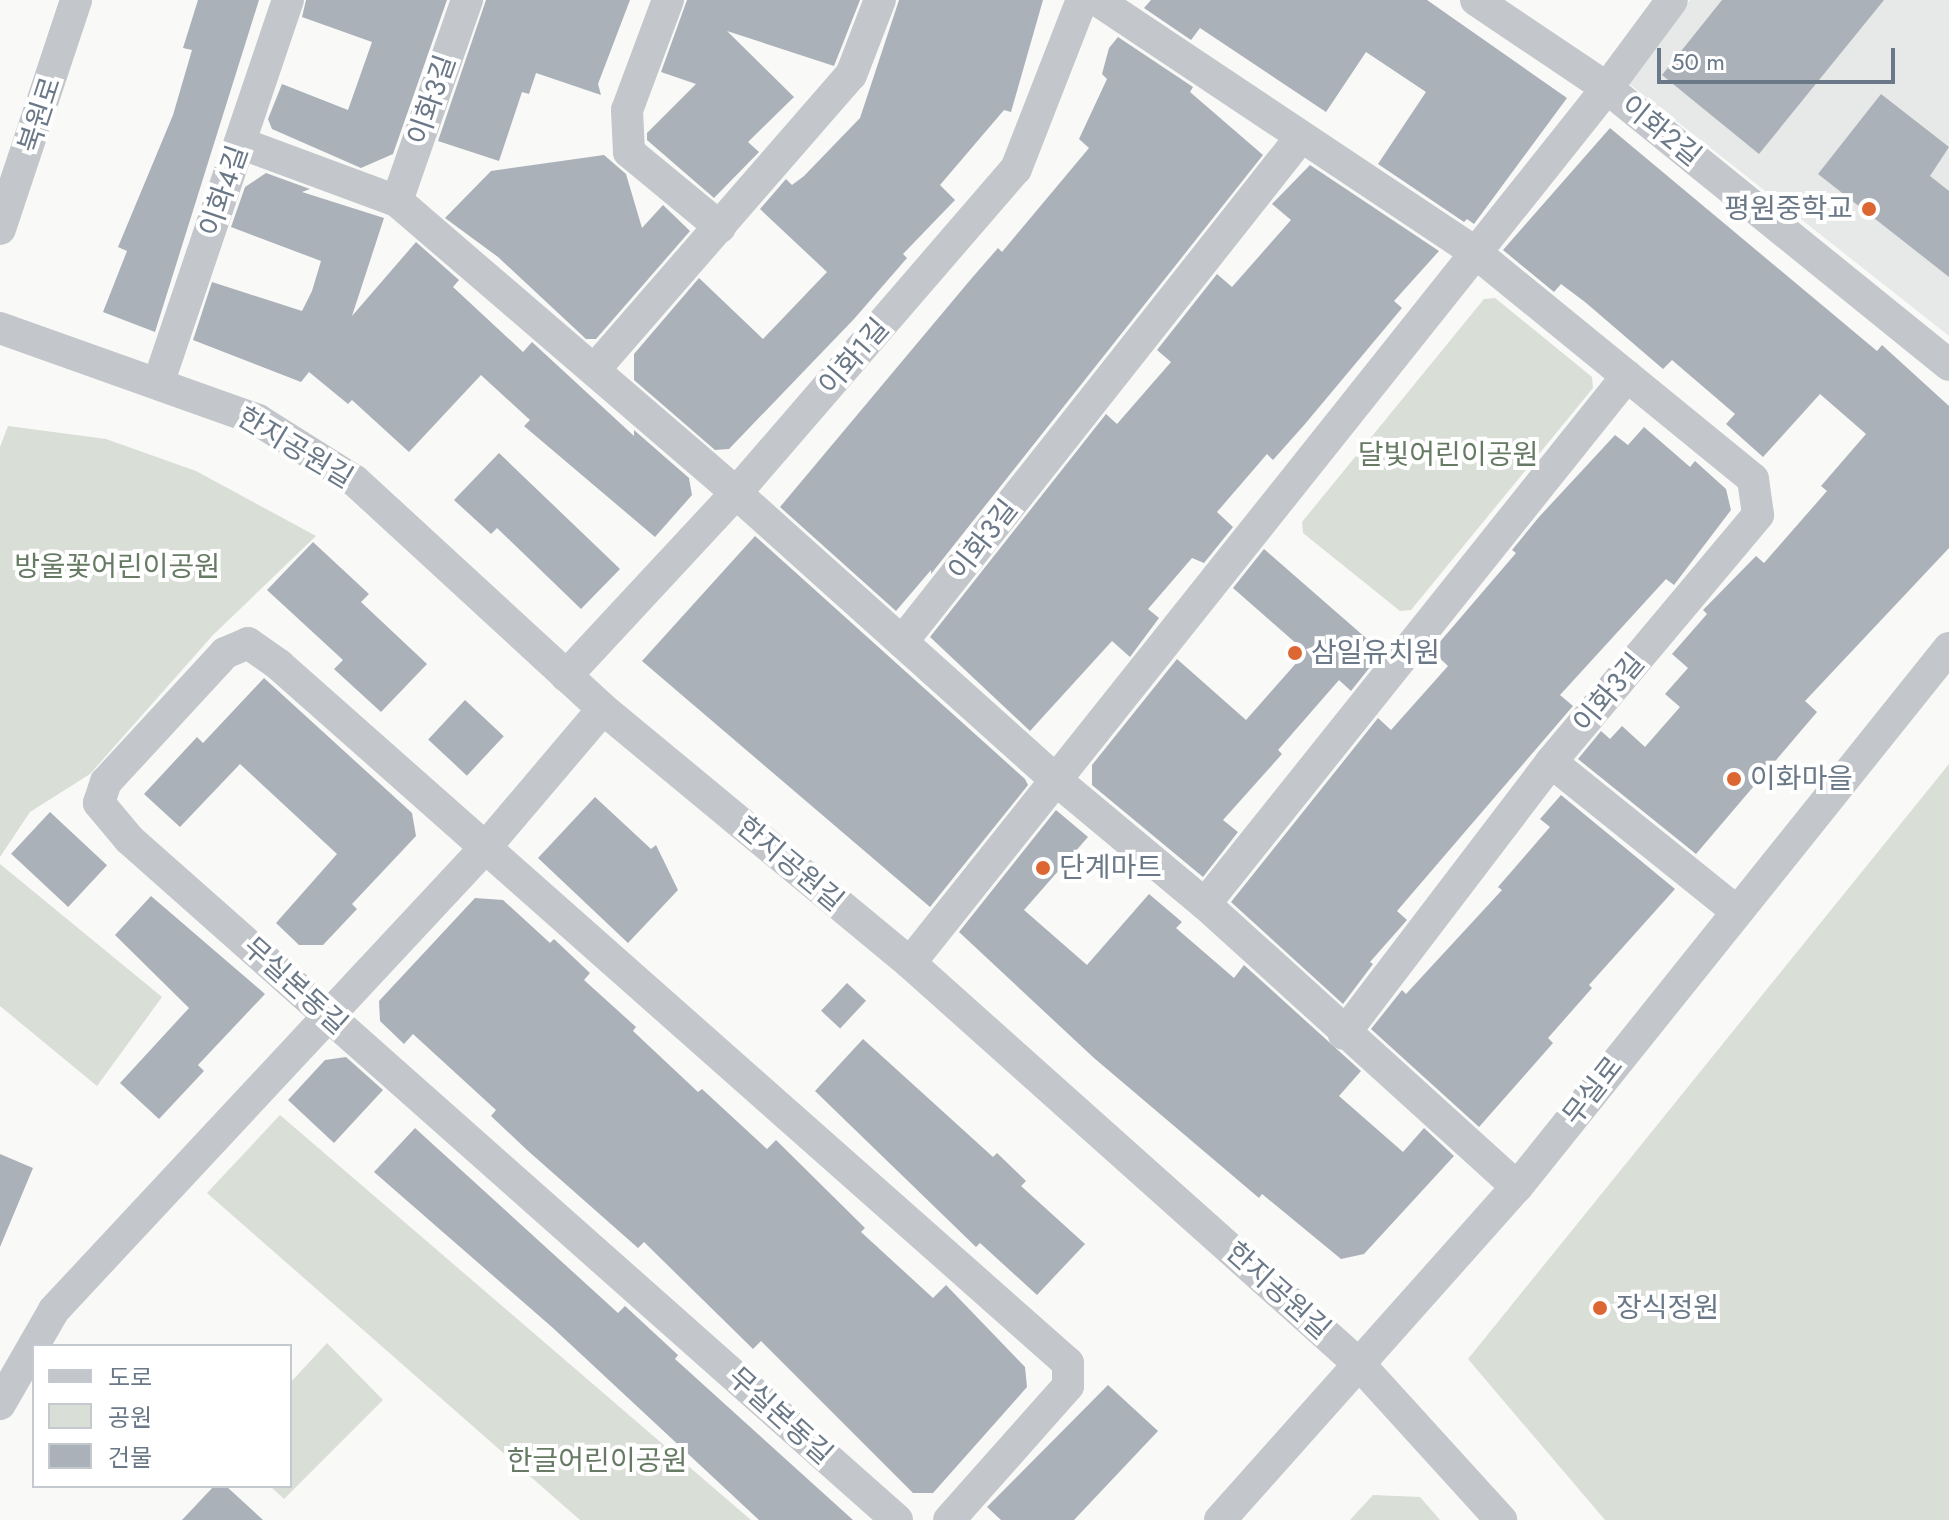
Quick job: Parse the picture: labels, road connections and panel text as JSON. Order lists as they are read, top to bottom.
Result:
{
  "streets": {
    "street": [
      "이화3길",
      "북원로",
      "이화2길",
      "이화4길",
      "이화1길",
      "한지공원길",
      "무실본동길",
      "무실로"
    ]
  },
  "crossings": [
    ["이화4길", "한지공원길"],
    ["이화1길", "한지공원길"],
    ["한지공원길", "무실로"]
  ],
  "parks": ["달빛어린이공원", "방울꽃어린이공원", "한글어린이공원"],
  "places": [
    "평원중학교",
    "삼일유치원",
    "이화마을",
    "단계마트",
    "장식정원"
  ],
  "legend": ["도로", "공원", "건물"],
  "scale_bar": "50 m"
}
